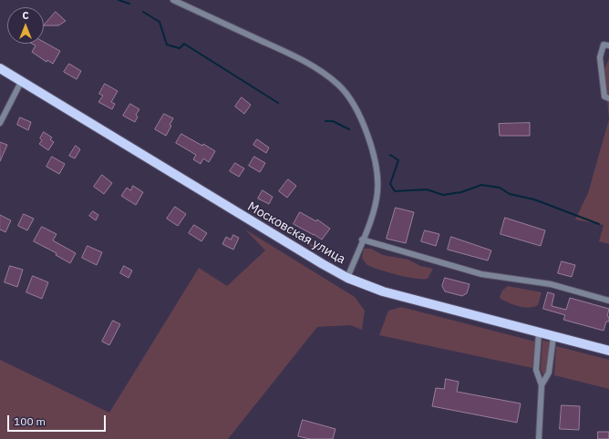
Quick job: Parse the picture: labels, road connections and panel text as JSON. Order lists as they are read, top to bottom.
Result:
{
  "streets": {
    "main road": ["Московская улица"]
  },
  "scale_bar": "100 m",
  "north": "top"
}
